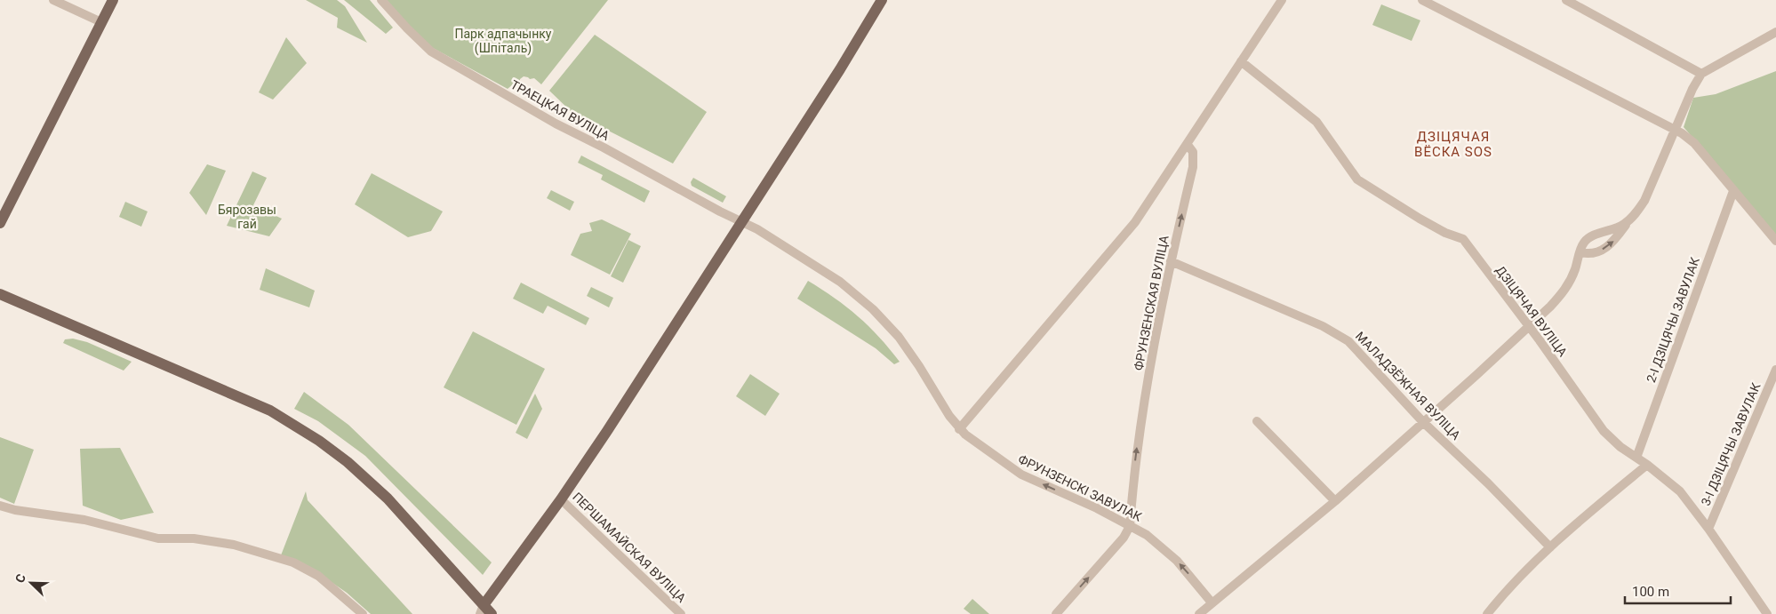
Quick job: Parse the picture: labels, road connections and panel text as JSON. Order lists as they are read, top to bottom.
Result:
{
  "streets": {
    "street": [
      "ТРАЕЦКАЯ ВУЛІЦА",
      "ФРУНЗЕНСКАЯ ВУЛІЦА",
      "ДЗІЦЯЧАЯ ВУЛІЦА",
      "2-І ДЗІЦЯЧЫ ЗАВУЛАК",
      "МАЛАДЗЁЖНАЯ ВУЛІЦА",
      "3-І ДЗІЦЯЧЫ ЗАВУЛАК",
      "ФРУНЗЕНСКІ ЗАВУЛАК",
      "ПЕРШАМАЙСКАЯ ВУЛІЦА"
    ]
  },
  "crossings": [
    ["ТРАЕЦКАЯ ВУЛІЦА", "ФРУНЗЕНСКІ ЗАВУЛАК"],
    ["ФРУНЗЕНСКАЯ ВУЛІЦА", "МАЛАДЗЁЖНАЯ ВУЛІЦА"],
    ["ФРУНЗЕНСКАЯ ВУЛІЦА", "ФРУНЗЕНСКІ ЗАВУЛАК"],
    ["ДЗІЦЯЧАЯ ВУЛІЦА", "2-І ДЗІЦЯЧЫ ЗАВУЛАК"],
    ["ДЗІЦЯЧАЯ ВУЛІЦА", "3-І ДЗІЦЯЧЫ ЗАВУЛАК"]
  ],
  "one_way": ["ФРУНЗЕНСКІ ЗАВУЛАК"],
  "districts": ["ДЗІЦЯЧАЯ ВЁСКА SOS"],
  "parks": ["Парк адпачынку (Шпіталь)", "Бярозавы гай"],
  "scale_bar": "100 m",
  "north": "top left"
}
